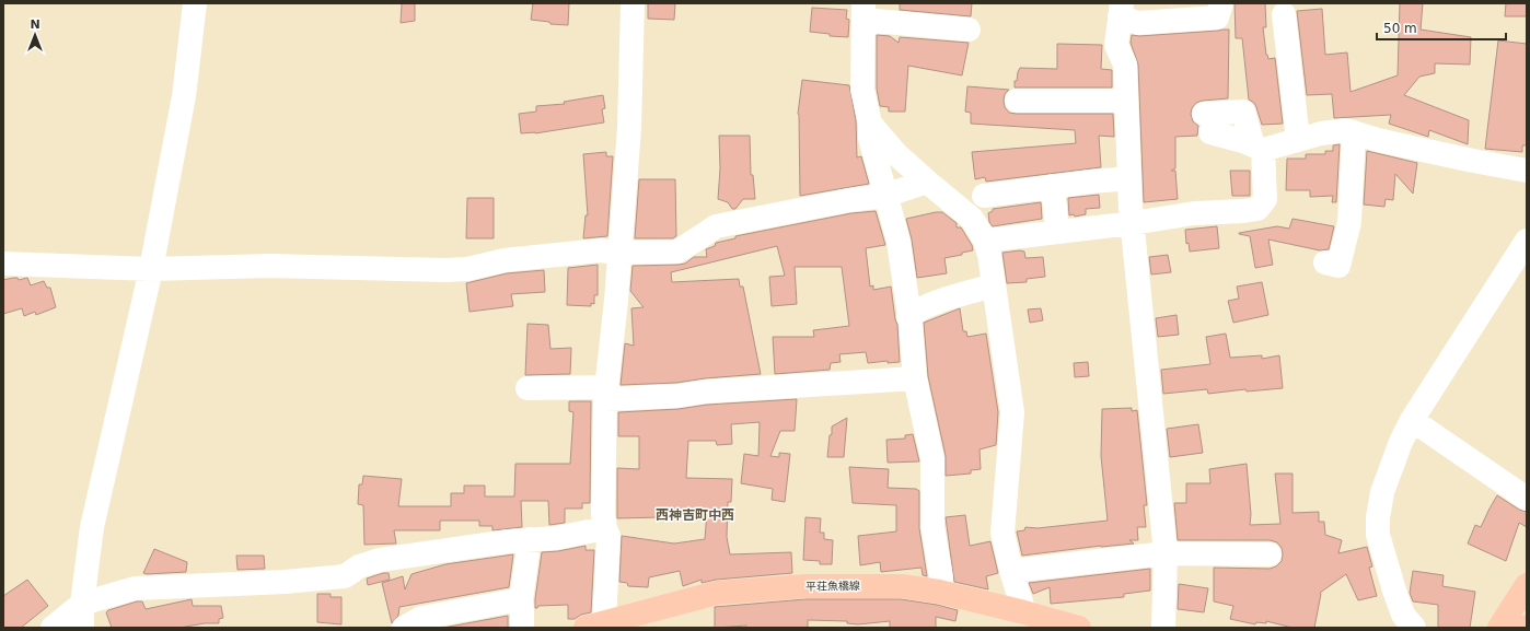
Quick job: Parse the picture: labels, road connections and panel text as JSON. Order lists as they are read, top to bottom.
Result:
{
  "streets": {
    "main road": ["平荘魚橋線"]
  },
  "districts": ["西神吉町中西"],
  "scale_bar": "50 m",
  "north": "top"
}
